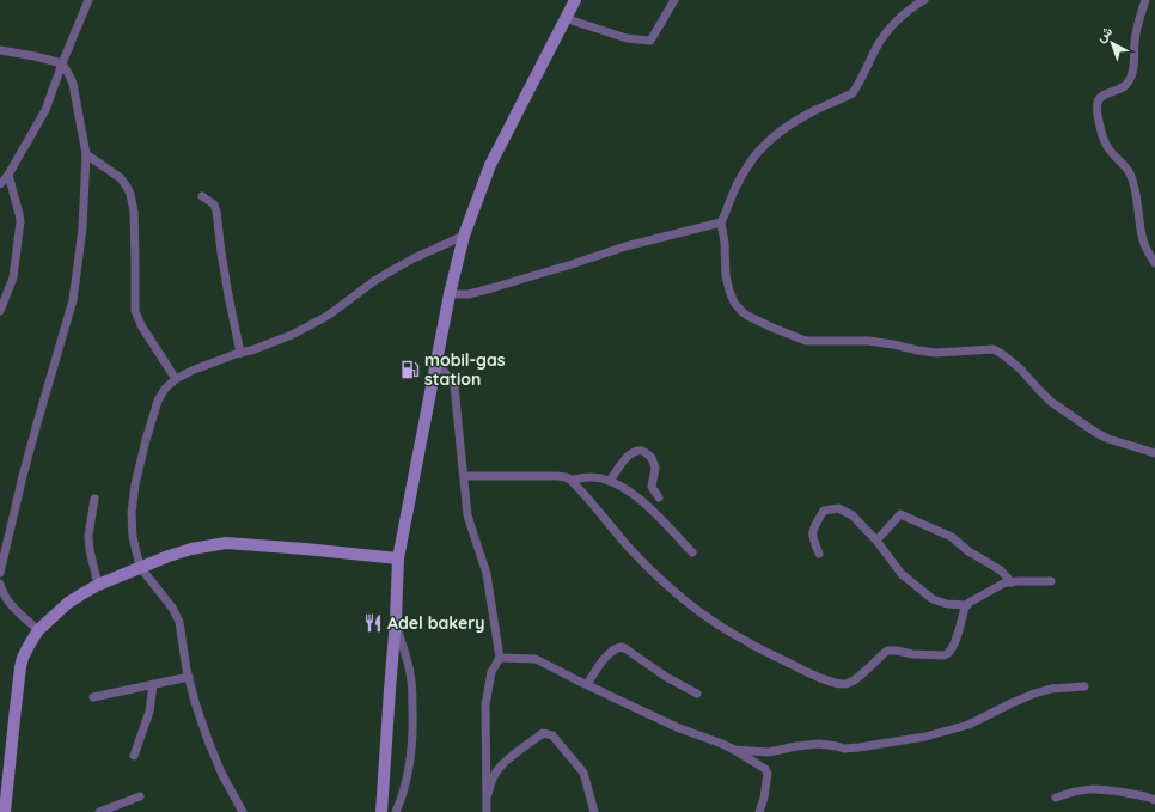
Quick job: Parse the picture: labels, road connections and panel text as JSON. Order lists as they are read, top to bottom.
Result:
{
  "places": {
    "fuel station": ["mobil-gas station"],
    "restaurant": ["Adel bakery"]
  },
  "north": "top left"
}
